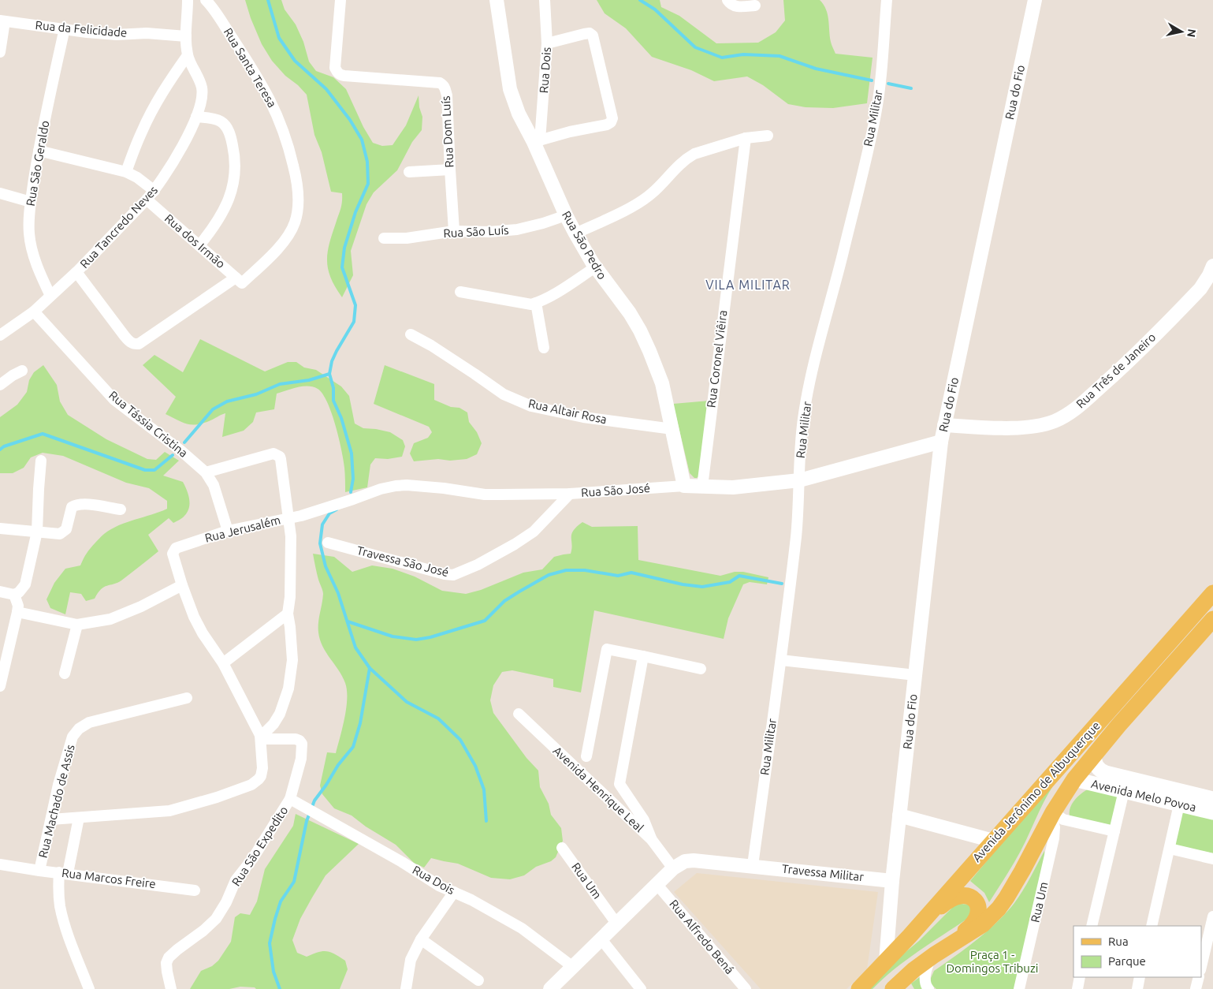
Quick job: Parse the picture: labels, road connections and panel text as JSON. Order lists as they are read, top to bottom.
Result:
{
  "streets": {
    "main road": ["Avenida Jerônimo de Albuquerque", "Avenida Melo Povoa"],
    "street": [
      "Rua da Felicidade",
      "Rua Santa Teresa",
      "Rua Dois",
      "Rua do Fio",
      "Rua Militar",
      "Rua Dom Luís",
      "Rua São Geraldo",
      "Rua Tancredo Neves",
      "Rua São Luís",
      "Rua dos Irmão",
      "Rua São Pedro",
      "Rua Coronel Viêira",
      "Rua Três de Janeiro",
      "Rua Altair Rosa",
      "Rua Tássia Cristina",
      "Rua São José",
      "Rua Jerusalém",
      "Travessa São José",
      "Avenida Henrique Leal",
      "Rua Machado de Assis",
      "Rua São Expedito",
      "Travessa Militar",
      "Rua Marcos Freire",
      "Rua Um",
      "Rua Alfredo Bená"
    ]
  },
  "crossings": [
    ["Rua da Felicidade", "Rua São Geraldo"],
    ["Rua da Felicidade", "Rua Tancredo Neves"],
    ["Rua Santa Teresa", "Rua Tancredo Neves"],
    ["Rua Santa Teresa", "Rua dos Irmão"],
    ["Rua Dois", "Rua São Pedro"],
    ["Rua Dois", "Rua São Expedito"],
    ["Rua do Fio", "Rua Três de Janeiro"],
    ["Rua do Fio", "Rua São José"],
    ["Rua do Fio", "Avenida Jerônimo de Albuquerque"],
    ["Rua do Fio", "Travessa Militar"],
    ["Rua Militar", "Rua São José"],
    ["Rua Militar", "Travessa Militar"],
    ["Rua Dom Luís", "Rua São Luís"],
    ["Rua São Geraldo", "Rua Tancredo Neves"],
    ["Rua Tancredo Neves", "Rua dos Irmão"],
    ["Rua Tancredo Neves", "Rua Tássia Cristina"],
    ["Rua São Luís", "Rua São Pedro"],
    ["Rua São Pedro", "Rua Altair Rosa"],
    ["Rua São Pedro", "Rua São José"],
    ["Rua Coronel Viêira", "Rua São José"],
    ["Rua Tássia Cristina", "Rua Jerusalém"],
    ["Rua São José", "Rua Jerusalém"],
    ["Rua São José", "Travessa São José"],
    ["Rua Jerusalém", "Rua São Expedito"],
    ["Avenida Jerônimo de Albuquerque", "Avenida Melo Povoa"],
    ["Avenida Jerônimo de Albuquerque", "Rua Um"],
    ["Rua Machado de Assis", "Rua Marcos Freire"]
  ],
  "districts": ["VILA MILITAR"],
  "parks": ["Praça 1 - Domingos Tribuzi"],
  "legend": ["Rua", "Parque"],
  "north": "right"
}
